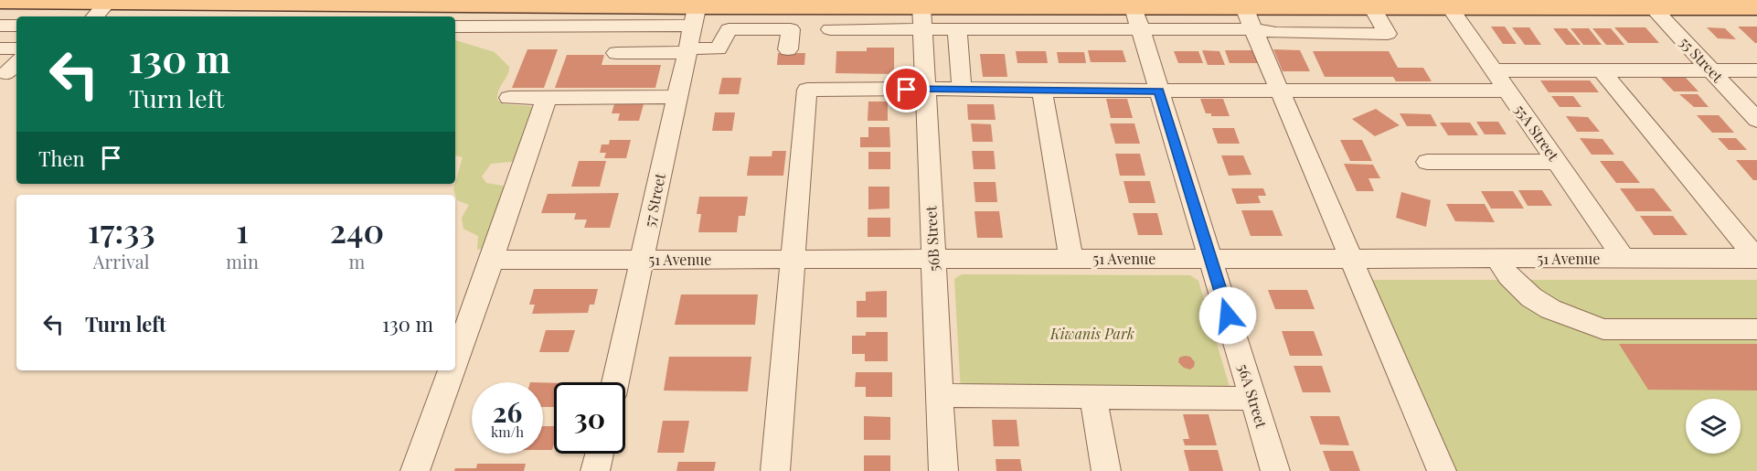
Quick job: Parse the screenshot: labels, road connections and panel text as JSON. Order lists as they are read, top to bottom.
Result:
{
  "streets": {
    "street": [
      "55 Street",
      "55A Street",
      "57 Street",
      "56B Street",
      "51 Avenue",
      "56A Street"
    ]
  },
  "crossings": [
    ["55A Street", "51 Avenue"],
    ["57 Street", "51 Avenue"],
    ["56B Street", "51 Avenue"],
    ["51 Avenue", "56A Street"]
  ],
  "parks": ["Kiwanis Park"],
  "page": {
    "turn": ["130 m", "Turn left"],
    "then": "Then",
    "eta": [
      "17:33",
      "Arrival",
      "1",
      "min",
      "240",
      "m"
    ],
    "list": [
      {
        "name": "Turn left",
        "value": "130 m"
      }
    ],
    "speed": "26 km/h",
    "limit": "30"
  }
}
